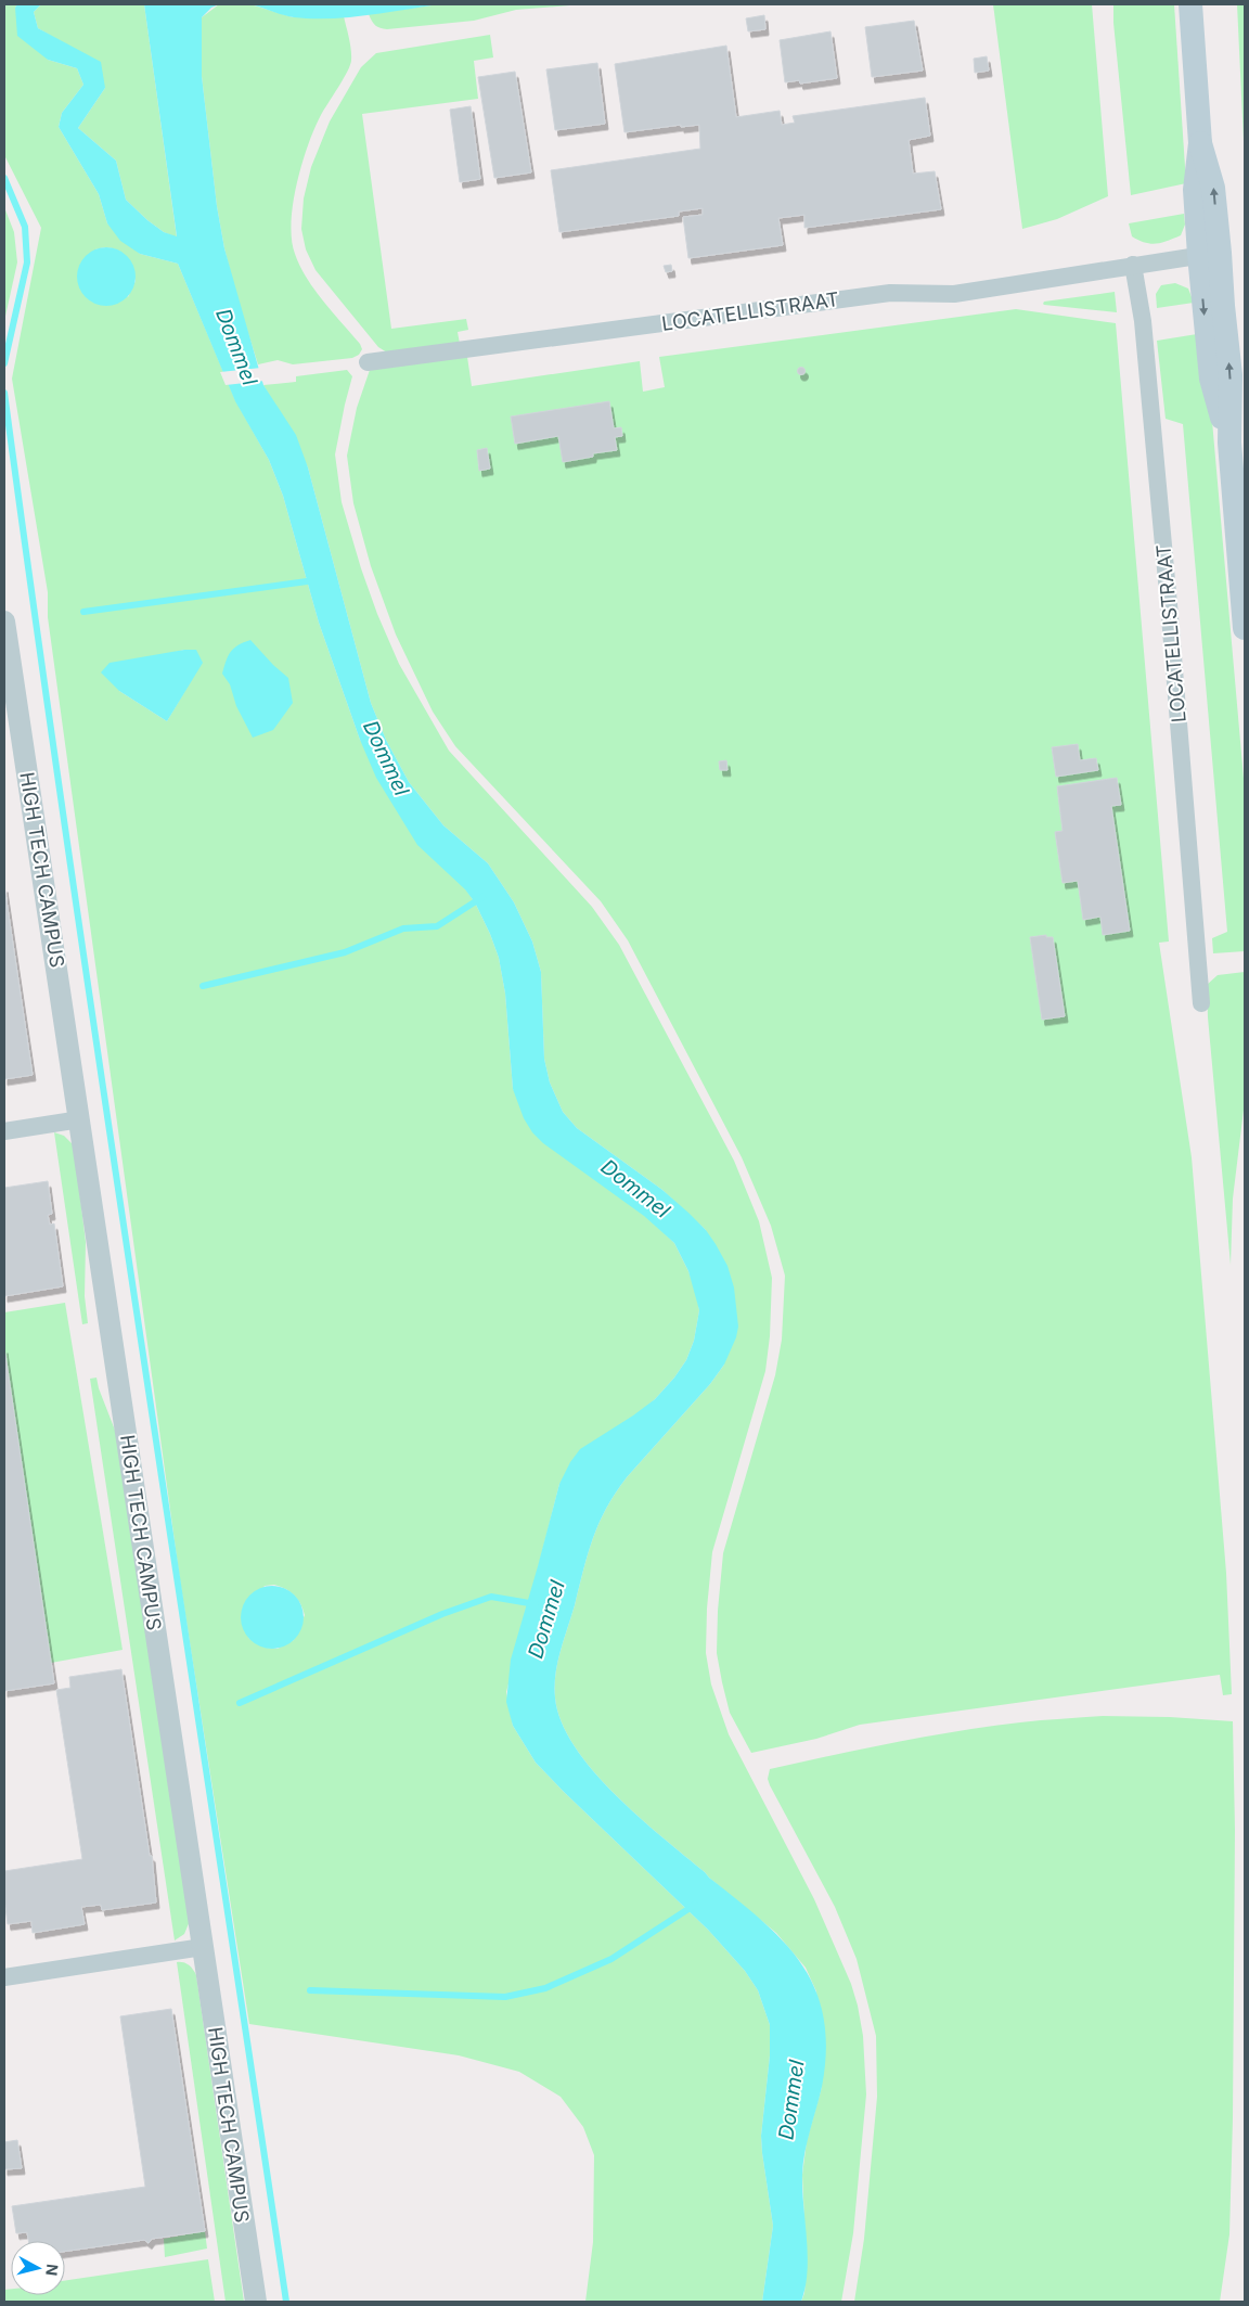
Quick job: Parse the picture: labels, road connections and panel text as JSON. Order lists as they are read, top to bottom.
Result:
{
  "streets": {
    "street": ["LOCATELLISTRAAT", "HIGH TECH CAMPUS"]
  },
  "water": ["Dommel"],
  "north": "right"
}
